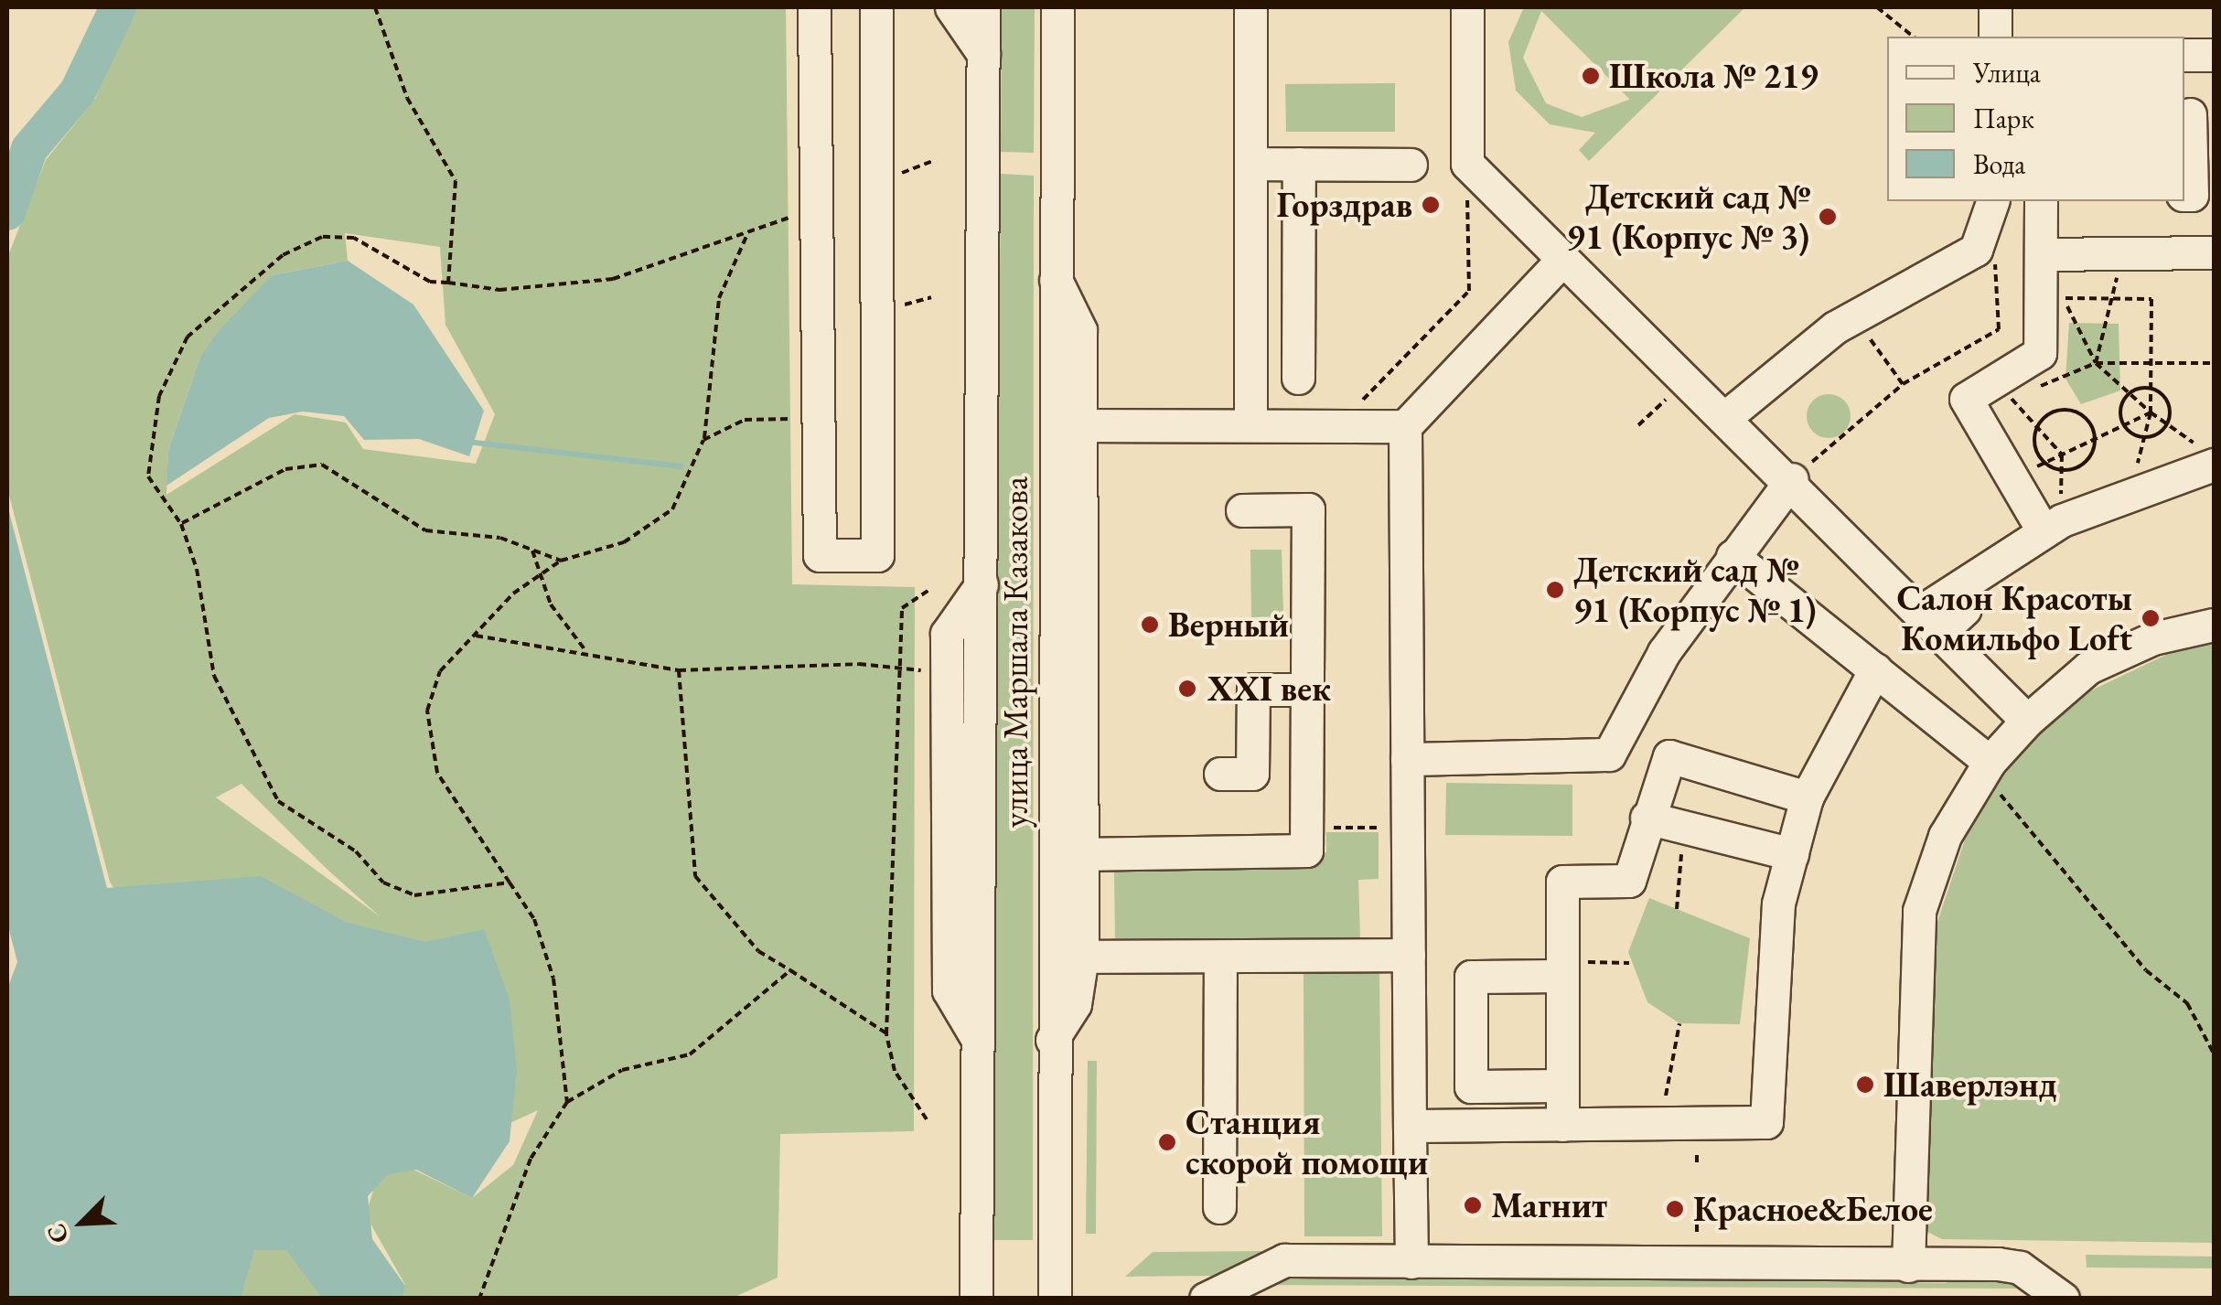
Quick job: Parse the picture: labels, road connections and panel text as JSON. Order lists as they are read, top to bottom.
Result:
{
  "streets": {
    "street": ["улица Маршала Казакова"]
  },
  "places": [
    "Школа № 219",
    "Горздрав",
    "Детский сад № 91 (Корпус № 3)",
    "Детский сад № 91 (Корпус № 1)",
    "Салон Красоты Комильфо Loft",
    "Верный",
    "XXI век",
    "Шаверлэнд",
    "Станция скорой помощи",
    "Магнит",
    "Красное&Белое"
  ],
  "legend": ["Улица", "Парк", "Вода"],
  "north": "bottom left"
}
